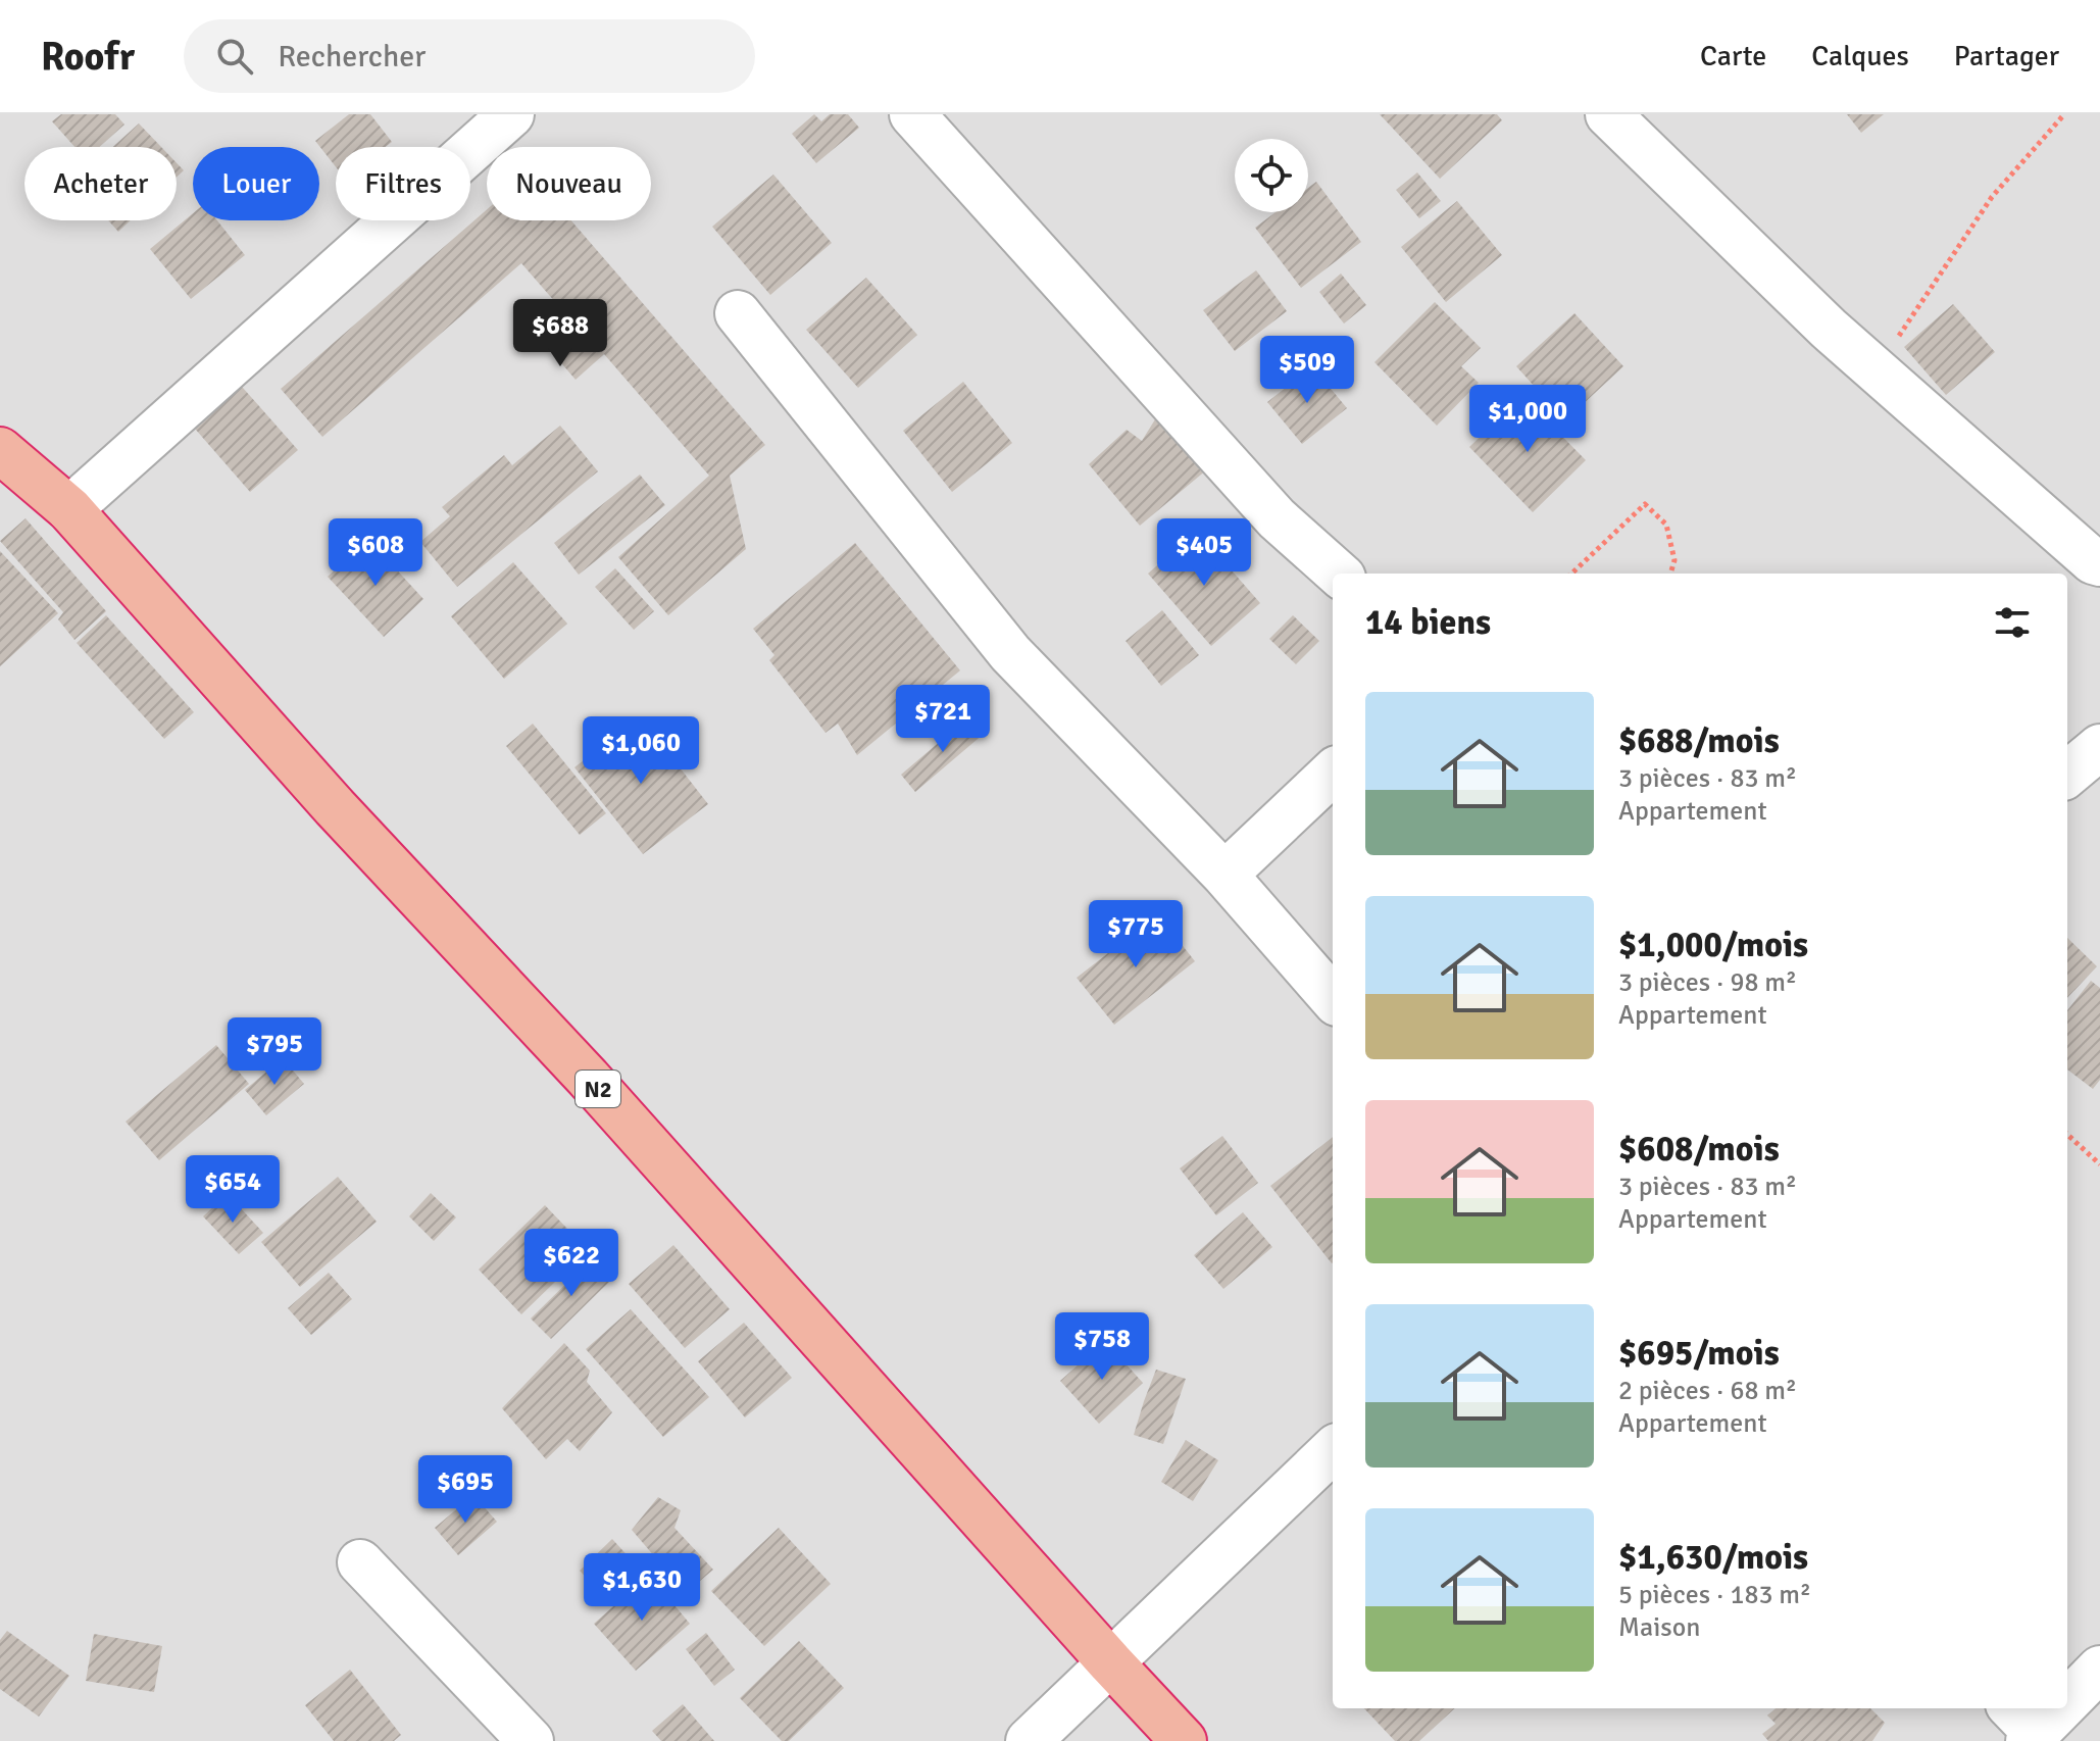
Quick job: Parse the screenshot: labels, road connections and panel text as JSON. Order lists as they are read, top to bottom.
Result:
{
  "streets": {
    "highway": ["N2"]
  },
  "page": {
    "header": "Roofr",
    "search": "Rechercher",
    "nav": ["Carte", "Calques", "Partager"],
    "chip": [
      "Acheter",
      "Louer",
      "Filtres",
      "Nouveau"
    ],
    "price": [
      "$688",
      "$509",
      "$1,000",
      "$608",
      "$405",
      "$721",
      "$1,060",
      "$775",
      "$795",
      "$654",
      "$622",
      "$758",
      "$695",
      "$1,630"
    ],
    "heading": "14 biens",
    "list": [
      {
        "name": "$688/mois",
        "note": "3 pièces · 83 m² · Appartement"
      },
      {
        "name": "$1,000/mois",
        "note": "3 pièces · 98 m² · Appartement"
      },
      {
        "name": "$608/mois",
        "note": "3 pièces · 83 m² · Appartement"
      },
      {
        "name": "$695/mois",
        "note": "2 pièces · 68 m² · Appartement"
      },
      {
        "name": "$1,630/mois",
        "note": "5 pièces · 183 m² · Maison"
      }
    ]
  }
}
